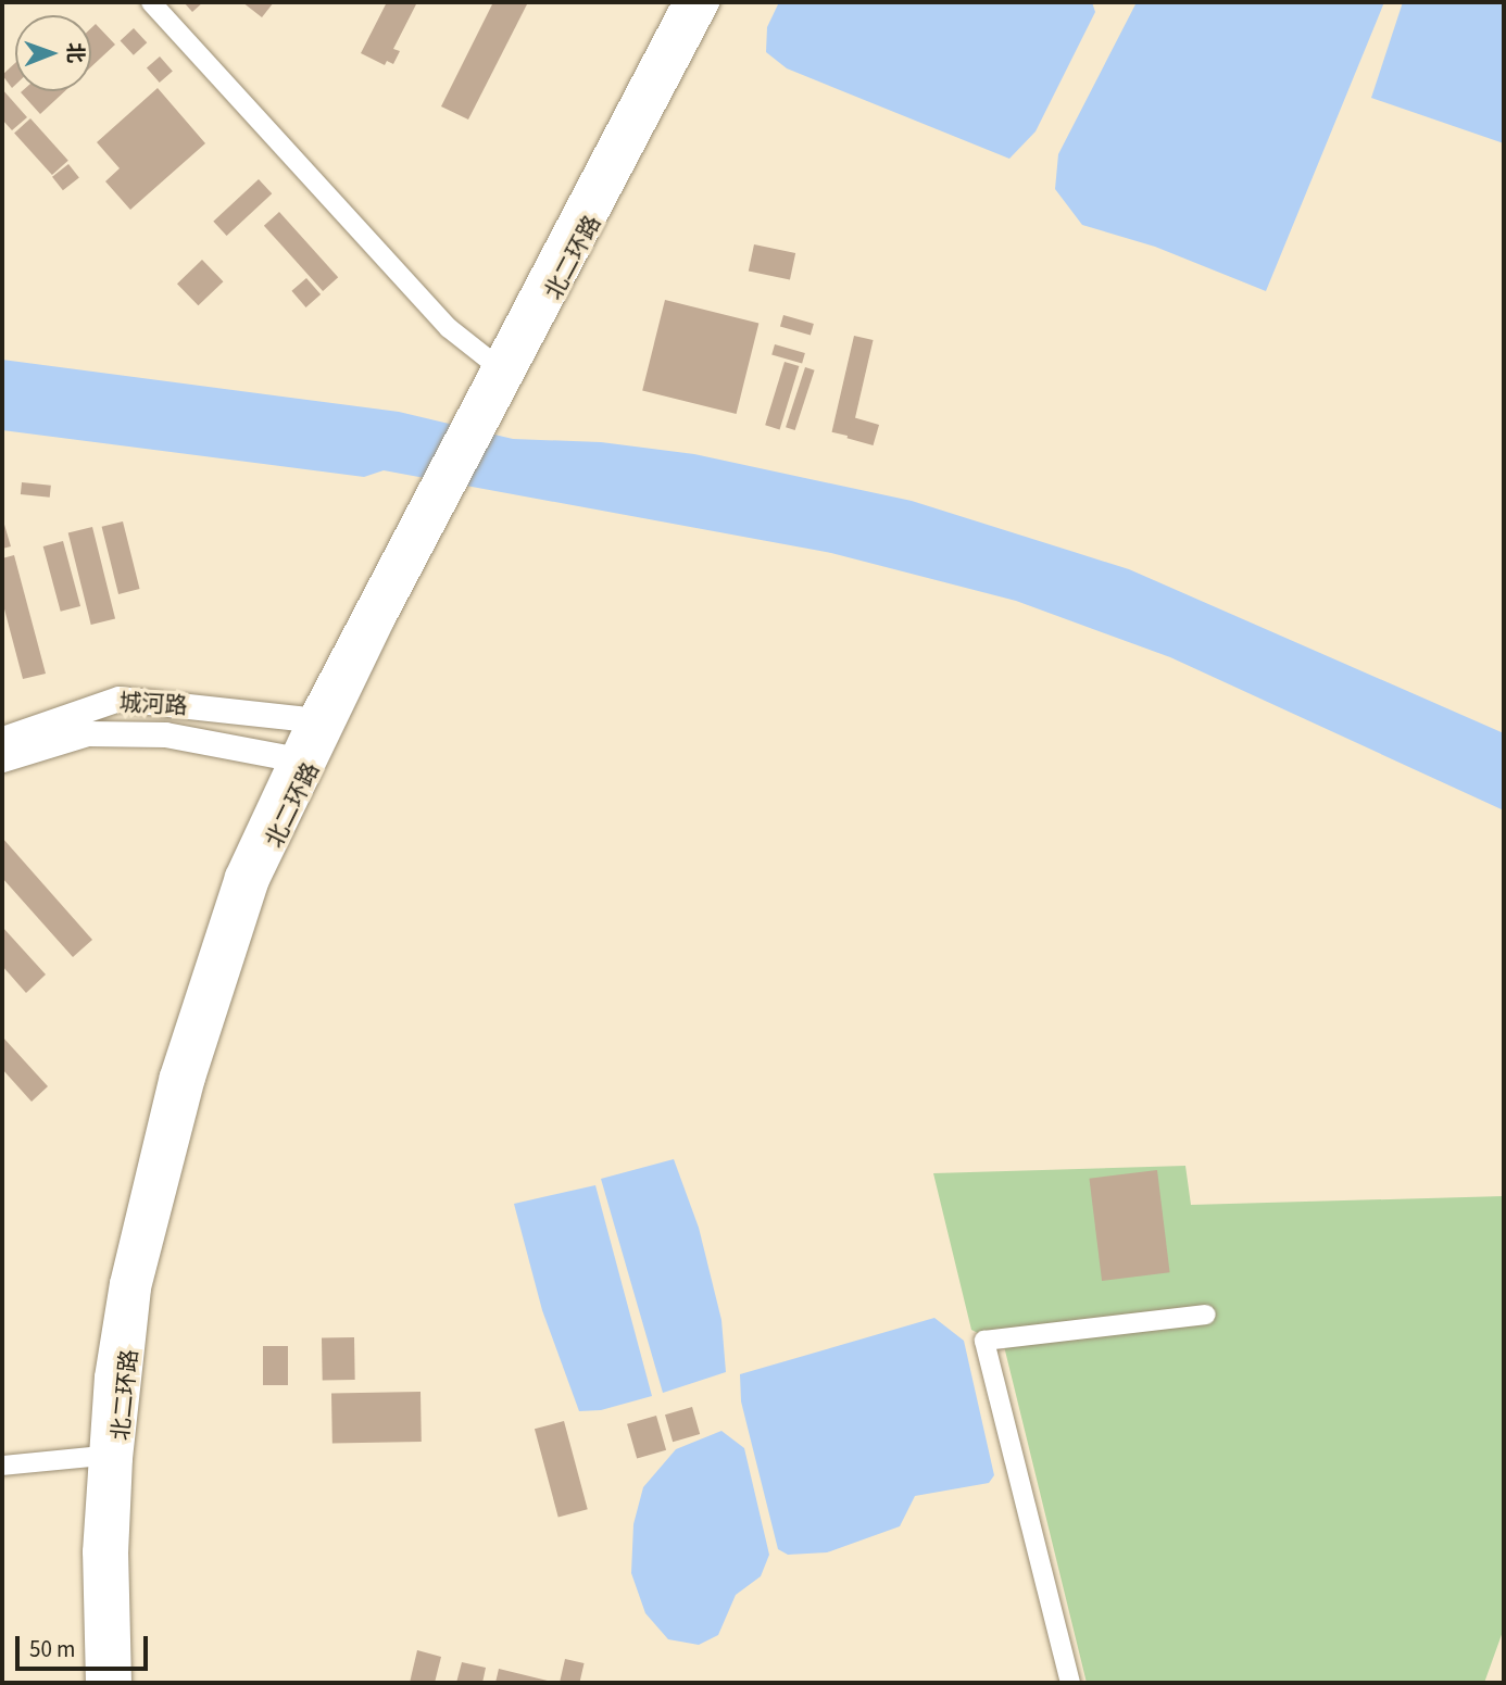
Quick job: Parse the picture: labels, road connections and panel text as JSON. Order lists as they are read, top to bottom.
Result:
{
  "streets": {
    "main road": ["北二环路", "城河路"]
  },
  "crossings": [
    ["北二环路", "城河路"]
  ],
  "scale_bar": "50 m",
  "north": "right"
}
